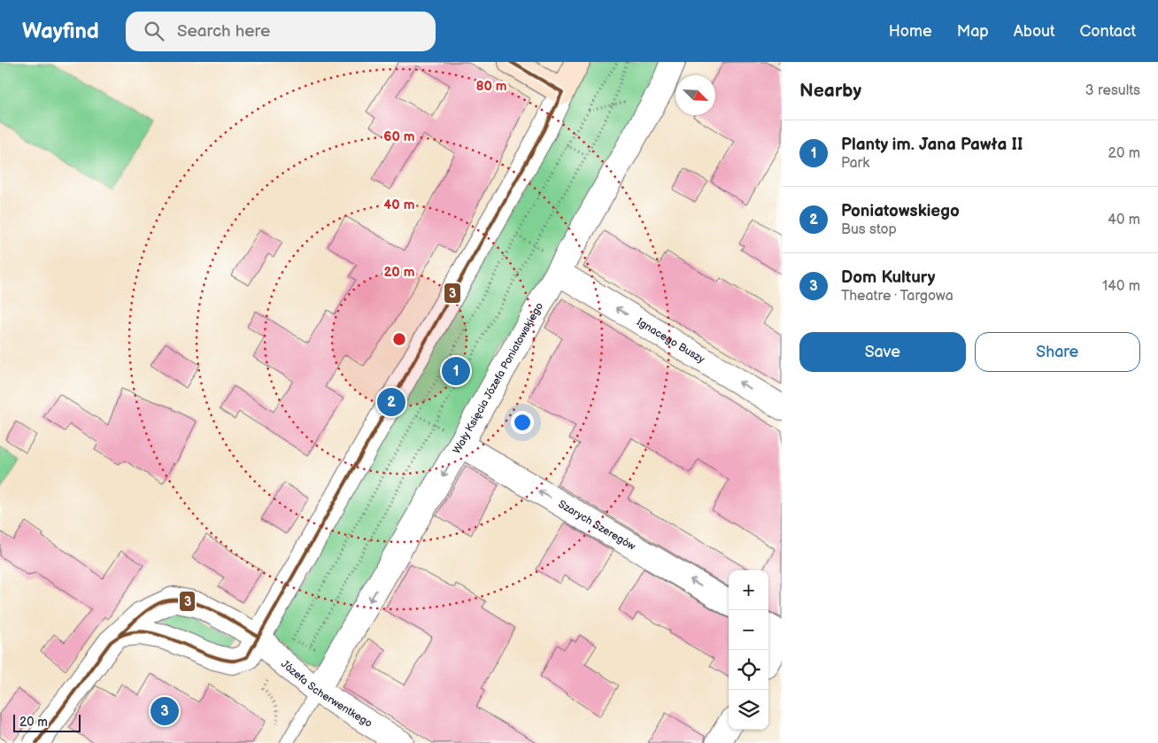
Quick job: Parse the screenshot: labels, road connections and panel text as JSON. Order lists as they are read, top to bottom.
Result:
{
  "streets": {
    "street": [
      "Ignacego Buszy",
      "Wały Księcia Józefa Poniatowskiego",
      "Szarych Szeregów",
      "Józefa Scherwentkego"
    ]
  },
  "crossings": [
    ["Ignacego Buszy", "Wały Księcia Józefa Poniatowskiego"],
    ["Wały Księcia Józefa Poniatowskiego", "Szarych Szeregów"],
    ["Wały Księcia Józefa Poniatowskiego", "Józefa Scherwentkego"]
  ],
  "one_way": ["Ignacego Buszy", "Szarych Szeregów"],
  "lines": ["transit line 3"],
  "scale_bar": "20 m",
  "north": "bottom right",
  "page": {
    "header": "Wayfind",
    "search": "Search here",
    "nav": [
      "Home",
      "Map",
      "About",
      "Contact"
    ],
    "heading": ["Nearby", "3 results"],
    "list": [
      {
        "mark": "1",
        "name": "Planty im. Jana Pawła II",
        "note": "Park",
        "value": "20 m"
      },
      {
        "mark": "2",
        "name": "Poniatowskiego",
        "note": "Bus stop",
        "value": "40 m"
      },
      {
        "mark": "3",
        "name": "Dom Kultury",
        "note": "Theatre · Targowa",
        "value": "140 m"
      }
    ],
    "buttons": ["Save", "Share"],
    "pins": ["1", "2", "3"],
    "map_buttons": ["+", "−"],
    "scale": "20 m"
  },
  "rings": [
    "80 m",
    "60 m",
    "40 m",
    "20 m"
  ]
}
